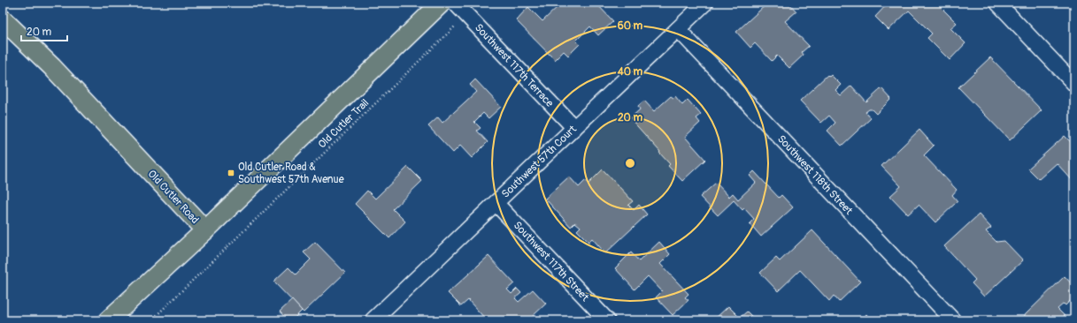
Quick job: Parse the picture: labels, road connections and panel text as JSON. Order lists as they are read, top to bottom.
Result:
{
  "streets": {
    "main road": ["Old Cutler Road"],
    "street": [
      "Southwest 117th Terrace",
      "Southwest 57th Court",
      "Southwest 118th Street",
      "Southwest 117th Street"
    ],
    "path": ["Old Cutler Trail"]
  },
  "crossings": [
    ["Southwest 117th Terrace", "Southwest 57th Court"],
    ["Southwest 57th Court", "Southwest 118th Street"],
    ["Southwest 57th Court", "Southwest 117th Street"]
  ],
  "places": {
    "transit": ["Old Cutler Road & Southwest 57th Avenue"]
  },
  "scale_bar": "20 m",
  "rings": ["60 m", "40 m", "20 m"]
}
